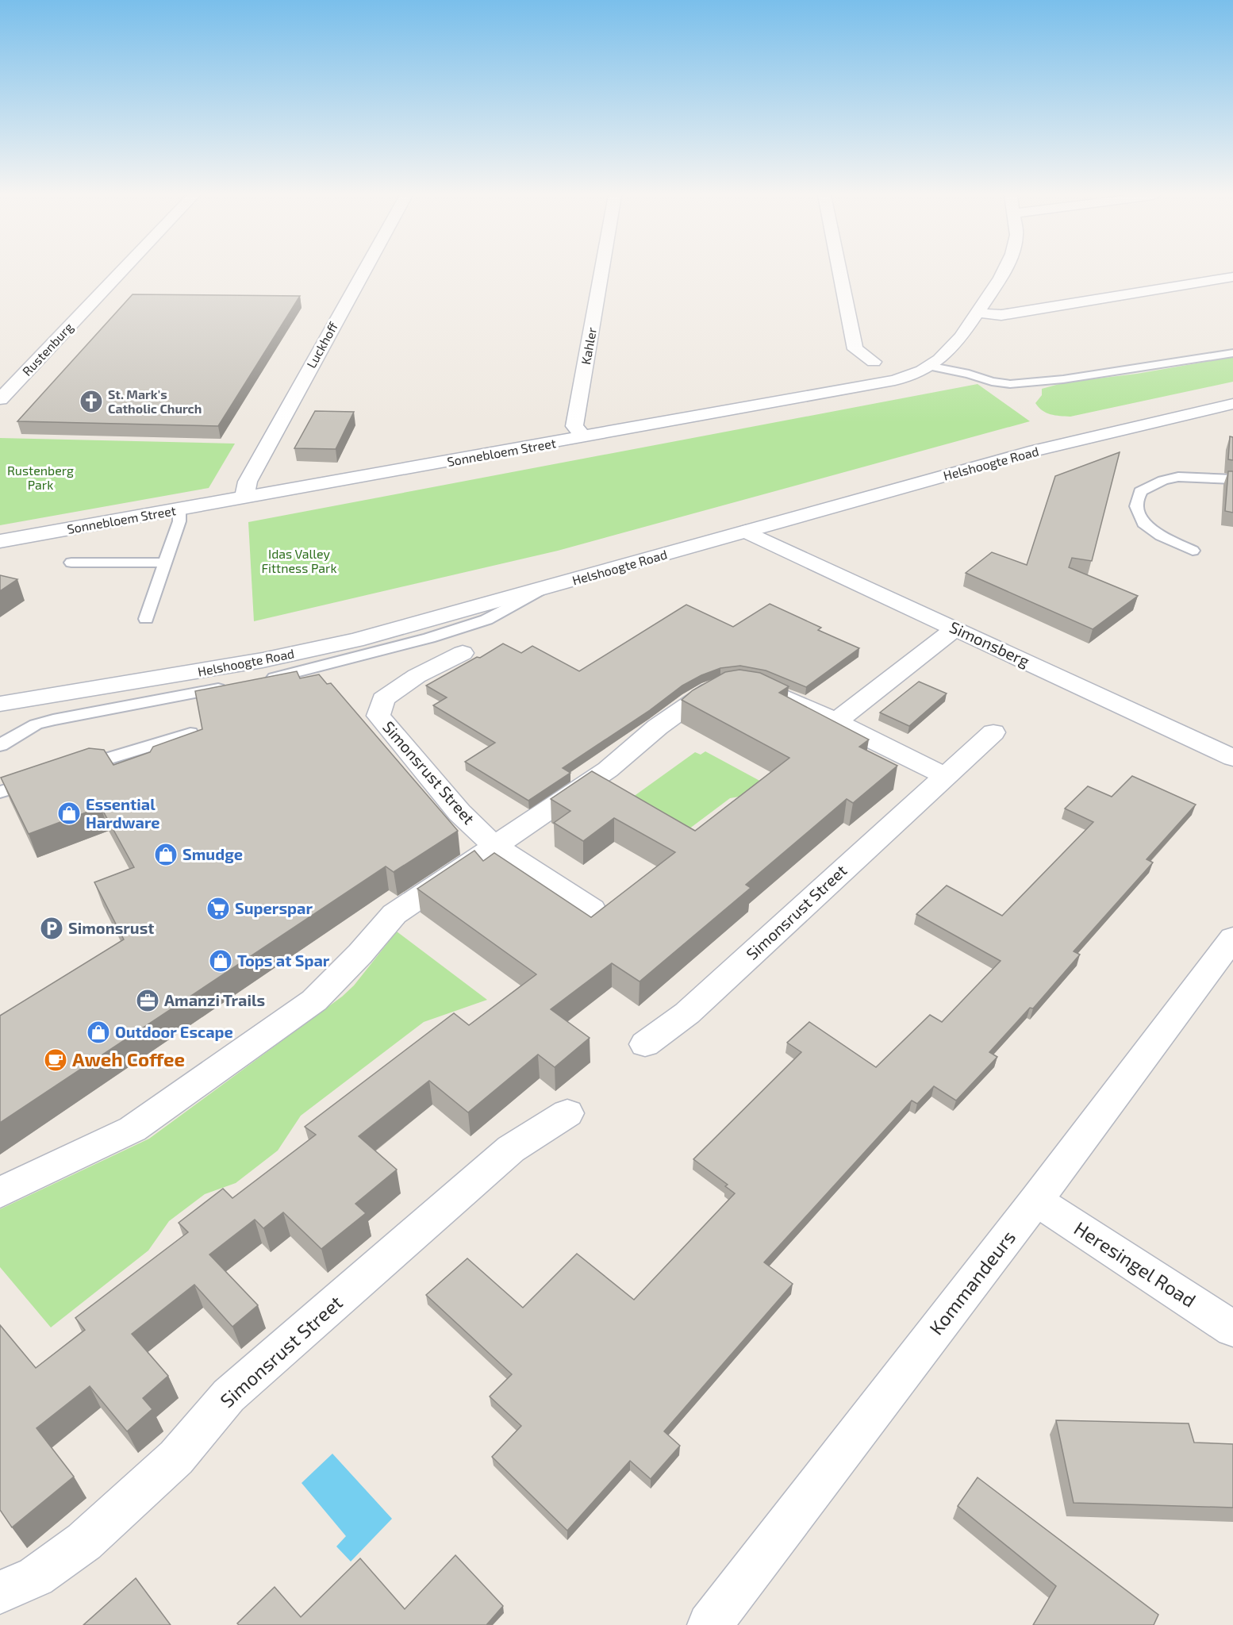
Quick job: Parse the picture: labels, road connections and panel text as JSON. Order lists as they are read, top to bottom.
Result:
{
  "streets": {
    "street": [
      "Luckhoff",
      "Kahler",
      "Rustenburg",
      "Sonnebloem Street",
      "Helshoogte Road",
      "Simonsberg",
      "Simonsrust Street",
      "Heresingel Road",
      "Kommandeurs"
    ]
  },
  "crossings": [
    ["Luckhoff", "Sonnebloem Street"],
    ["Kahler", "Sonnebloem Street"],
    ["Helshoogte Road", "Simonsberg"],
    ["Heresingel Road", "Kommandeurs"]
  ],
  "parks": ["Rustenberg Park", "Idas Valley Fittness Park"],
  "places": {
    "church": ["St. Mark's Catholic Church"],
    "shop": [
      "Essential Hardware",
      "Smudge",
      "Tops at Spar",
      "Outdoor Escape"
    ],
    "supermarket": ["Superspar"],
    "parking": ["Simonsrust"],
    "office": ["Amanzi Trails"],
    "cafe": ["Aweh Coffee"]
  }
}
